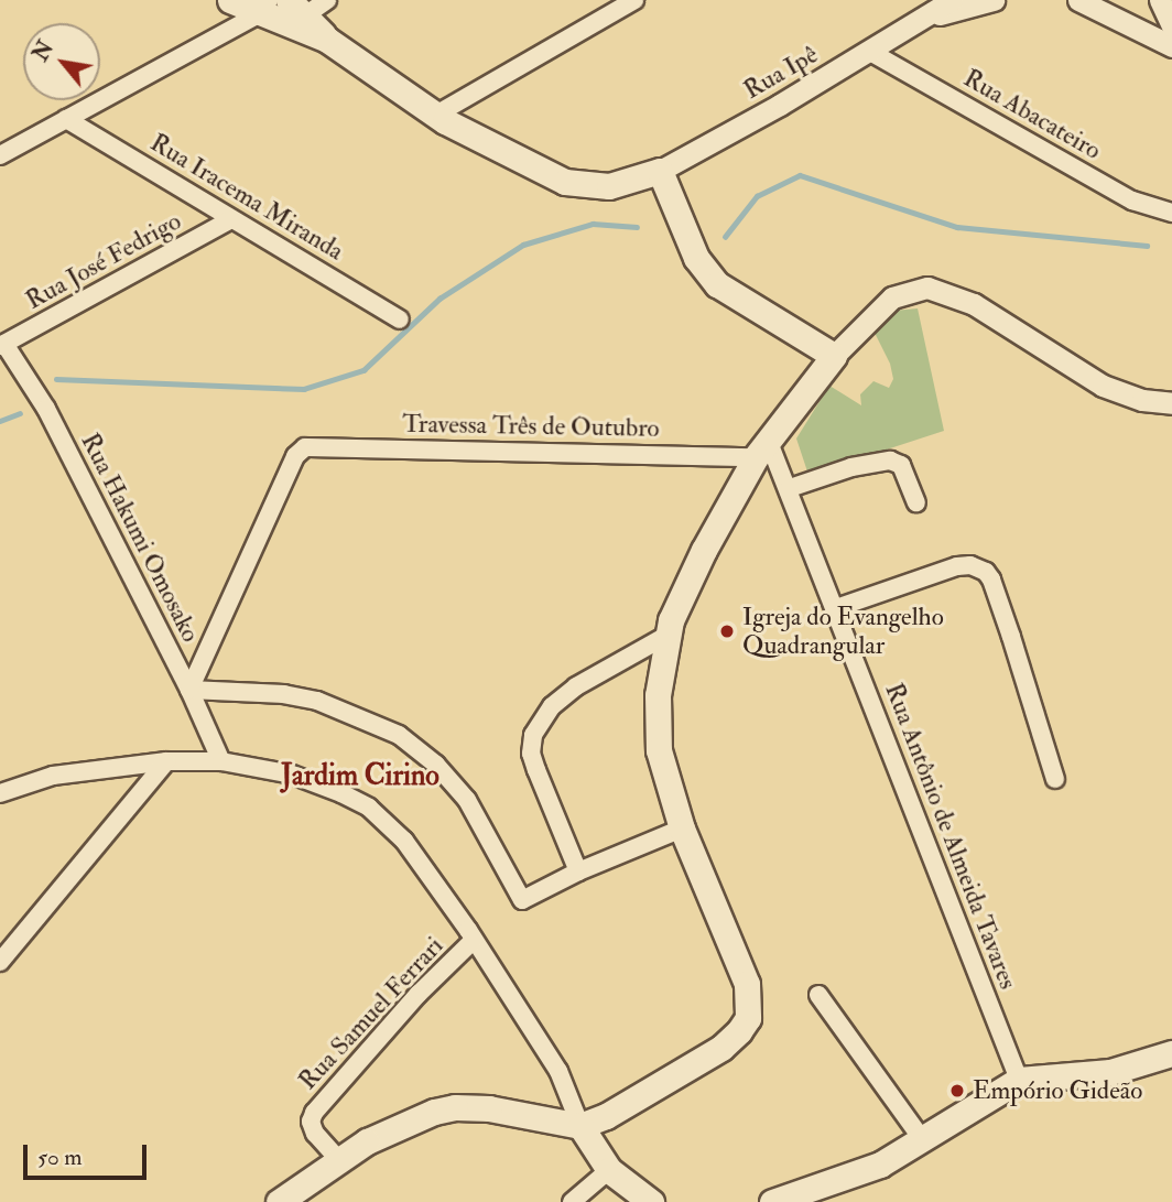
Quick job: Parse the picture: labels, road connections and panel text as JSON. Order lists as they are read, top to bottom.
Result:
{
  "streets": {
    "street": [
      "Rua Ipê",
      "Rua Abacateiro",
      "Rua Iracema Miranda",
      "Rua José Fedrigo",
      "Travessa Três de Outubro",
      "Rua Hakumi Omosako",
      "Rua Antônio de Almeida Tavares",
      "Rua Samuel Ferrari"
    ]
  },
  "crossings": [
    ["Rua Ipê", "Rua Abacateiro"],
    ["Rua Iracema Miranda", "Rua José Fedrigo"],
    ["Rua José Fedrigo", "Rua Hakumi Omosako"],
    ["Travessa Três de Outubro", "Rua Hakumi Omosako"],
    ["Travessa Três de Outubro", "Rua Antônio de Almeida Tavares"]
  ],
  "districts": ["Jardim Cirino"],
  "places": ["Igreja do Evangelho Quadrangular", "Empório Gideão"],
  "scale_bar": "50 m",
  "north": "top left"
}
